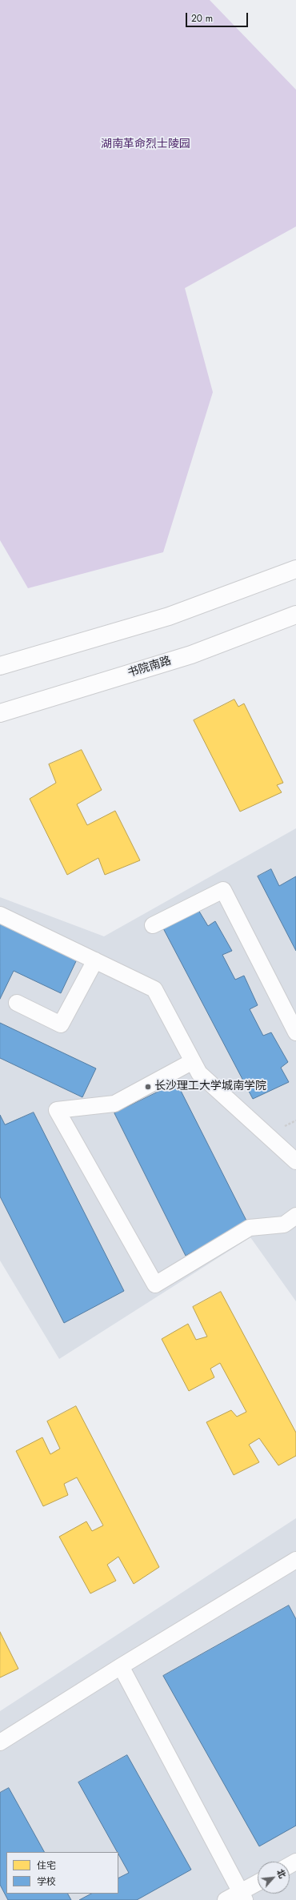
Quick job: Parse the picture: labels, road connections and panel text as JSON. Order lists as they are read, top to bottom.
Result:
{
  "streets": {
    "main road": ["书院南路"]
  },
  "parks": ["湖南革命烈士陵园"],
  "places": ["长沙理工大学城南学院"],
  "legend": ["住宅", "学校"],
  "scale_bar": "20 m",
  "north": "top right"
}
